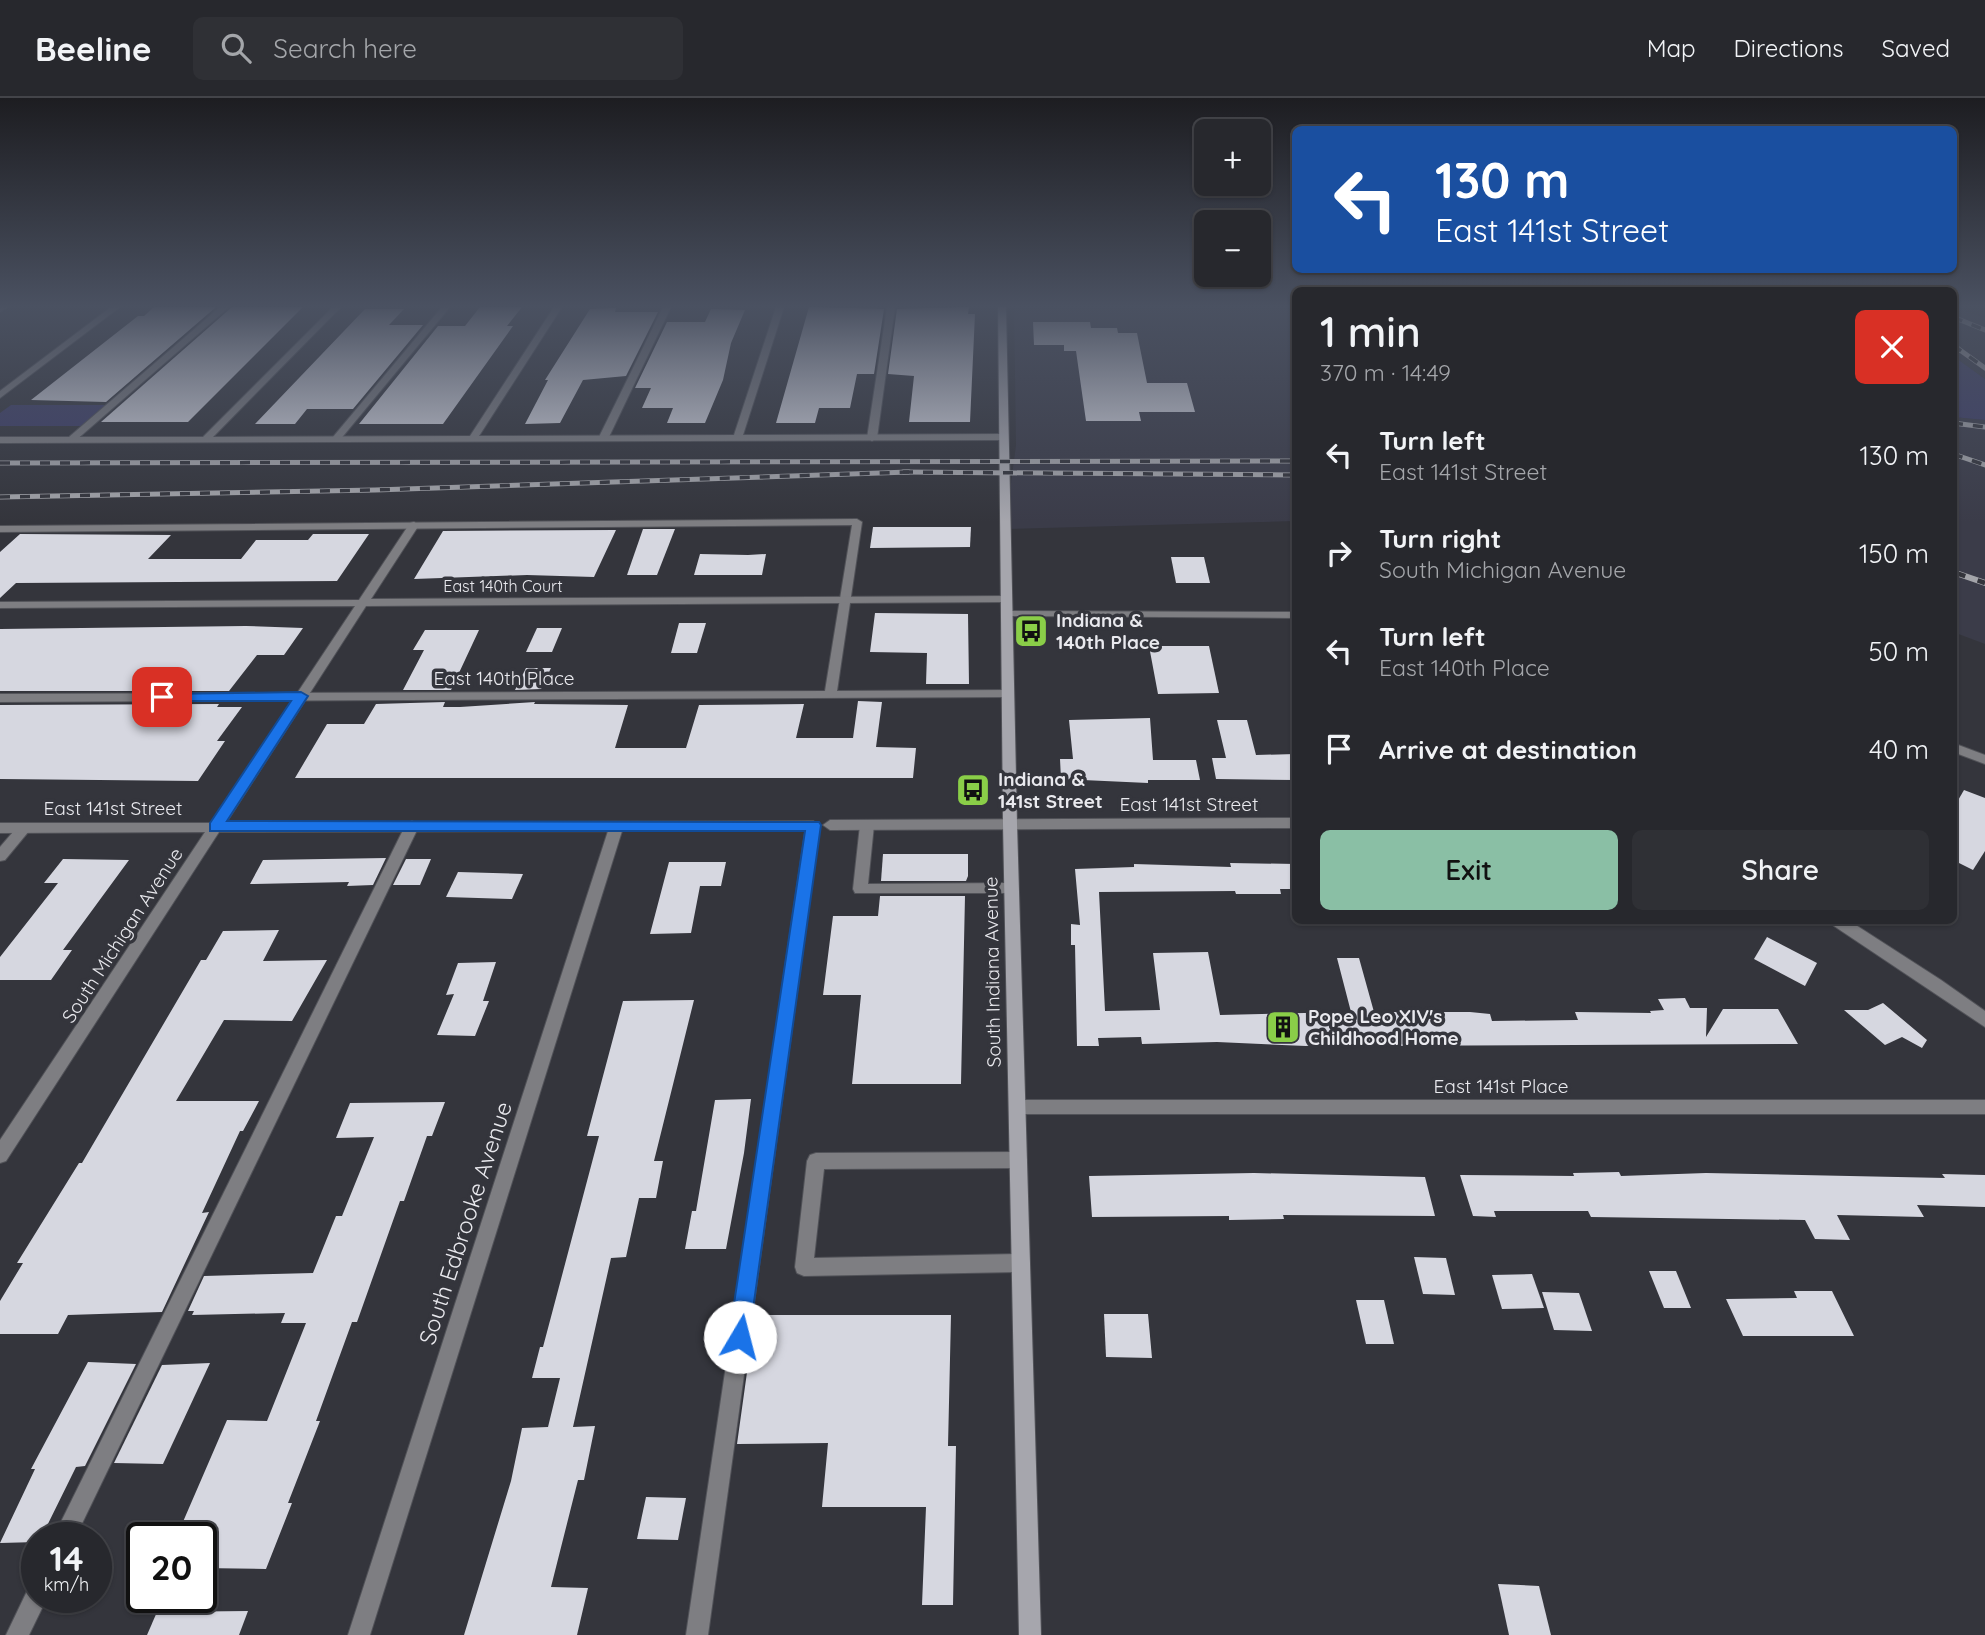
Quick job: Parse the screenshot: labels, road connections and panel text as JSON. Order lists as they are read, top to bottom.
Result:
{
  "streets": {
    "main road": ["South Indiana Avenue"],
    "street": [
      "East 140th Court",
      "East 140th Place",
      "East 141st Street",
      "South Michigan Avenue",
      "East 141st Place",
      "South Edbrooke Avenue"
    ]
  },
  "crossings": [
    ["East 140th Court", "South Michigan Avenue"],
    ["East 140th Court", "South Indiana Avenue"],
    ["East 140th Place", "South Michigan Avenue"],
    ["East 140th Place", "South Indiana Avenue"],
    ["East 141st Street", "South Michigan Avenue"],
    ["East 141st Street", "South Indiana Avenue"],
    ["East 141st Street", "South Edbrooke Avenue"],
    ["South Indiana Avenue", "East 141st Place"]
  ],
  "places": {
    "bus stop": ["Indiana & 140th Place", "Indiana & 141st Street"],
    "building": ["Pope Leo XIV's Childhood Home"]
  },
  "page": {
    "header": "Beeline",
    "search": "Search here",
    "nav": ["Map", "Directions", "Saved"],
    "map_buttons": ["+", "−"],
    "turn": ["130 m", "East 141st Street"],
    "heading": ["1 min", "370 m · 14:49"],
    "list": [
      {
        "name": "Turn left",
        "note": "East 141st Street",
        "value": "130 m"
      },
      {
        "name": "Turn right",
        "note": "South Michigan Avenue",
        "value": "150 m"
      },
      {
        "name": "Turn left",
        "note": "East 140th Place",
        "value": "50 m"
      },
      {
        "name": "Arrive at destination",
        "value": "40 m"
      }
    ],
    "buttons": ["Exit", "Share"],
    "speed": "14 km/h",
    "limit": "20"
  }
}
